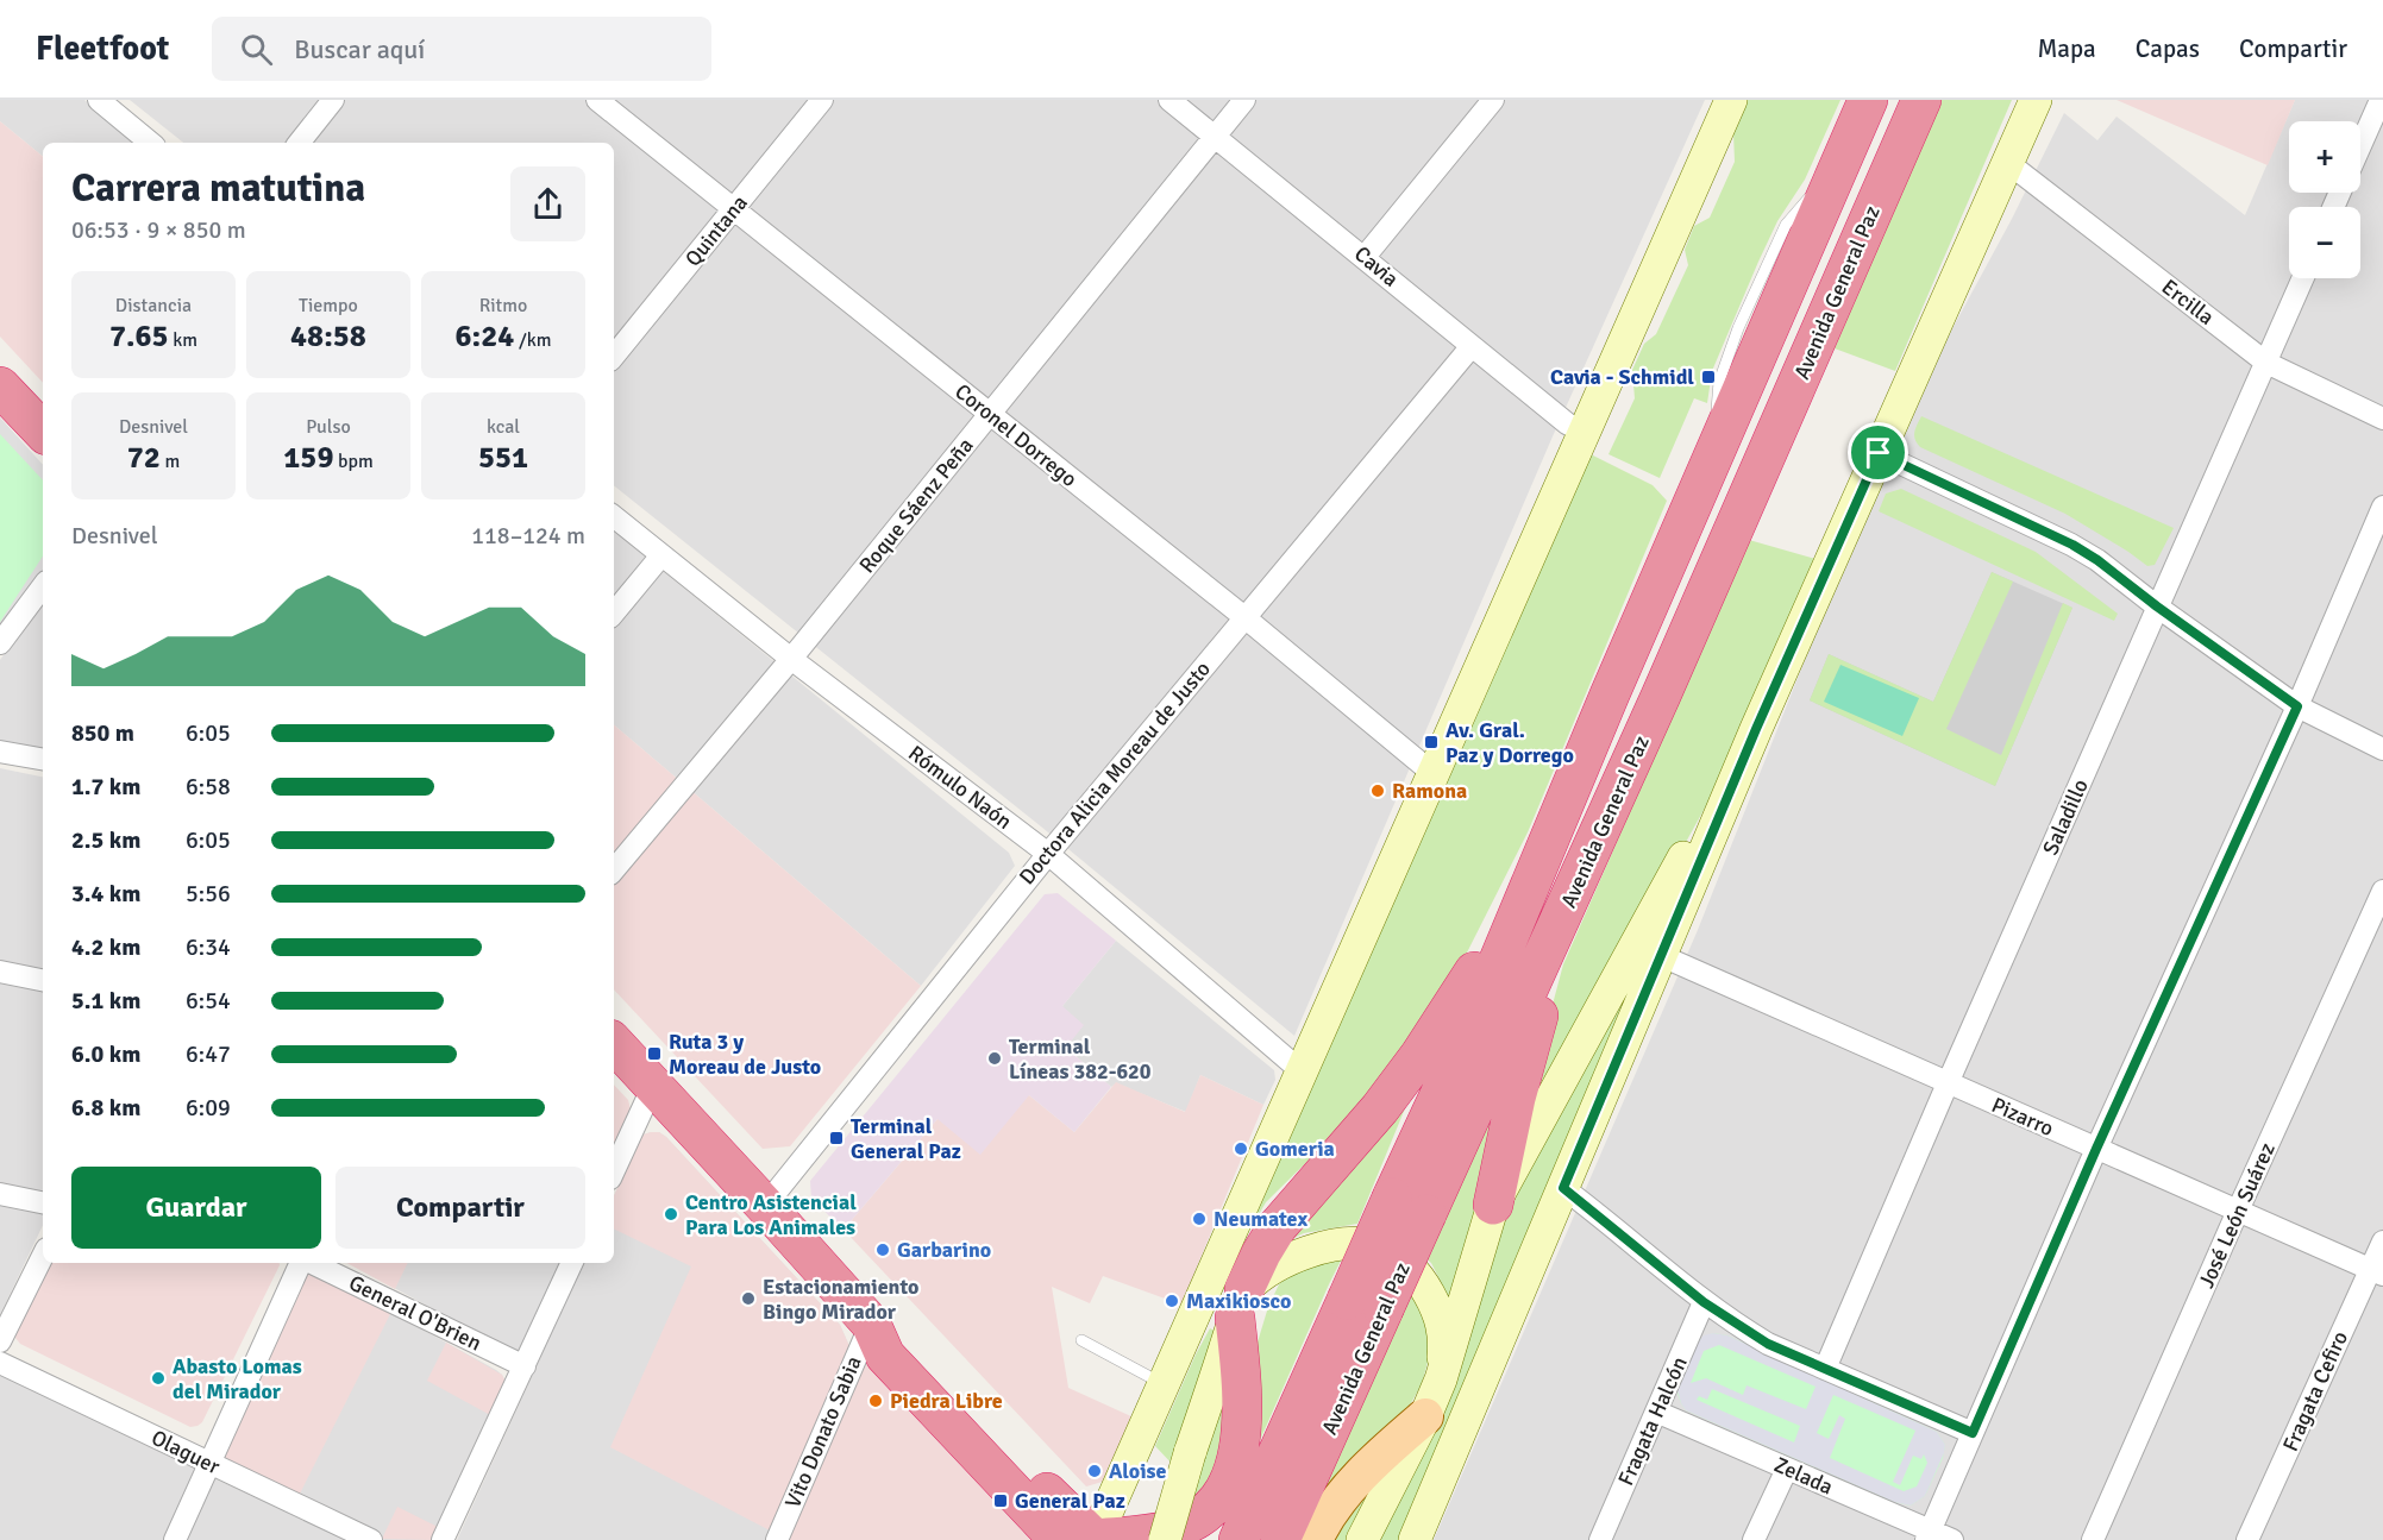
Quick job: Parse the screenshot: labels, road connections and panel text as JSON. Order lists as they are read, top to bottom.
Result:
{
  "streets": {
    "highway": ["Avenida General Paz"],
    "street": [
      "Quintana",
      "Cavia",
      "Ercilla",
      "Coronel Dorrego",
      "Roque Sáenz Peña",
      "Doctora Alicia Moreau de Justo",
      "Rómulo Naón",
      "Saladillo",
      "Pizarro",
      "José León Suárez",
      "General O'Brien",
      "Fragata Cefiro",
      "Fragata Halcón",
      "Vito Donato Sabia",
      "Olaguer",
      "Zelada"
    ]
  },
  "crossings": [
    ["Quintana", "Coronel Dorrego"],
    ["Cavia", "Roque Sáenz Peña"],
    ["Cavia", "Doctora Alicia Moreau de Justo"],
    ["Ercilla", "Saladillo"],
    ["Coronel Dorrego", "Roque Sáenz Peña"],
    ["Coronel Dorrego", "Doctora Alicia Moreau de Justo"],
    ["Roque Sáenz Peña", "Rómulo Naón"],
    ["Doctora Alicia Moreau de Justo", "Rómulo Naón"],
    ["Saladillo", "Pizarro"],
    ["Pizarro", "José León Suárez"],
    ["Pizarro", "Fragata Cefiro"],
    ["Fragata Halcón", "Zelada"]
  ],
  "places": {
    "transit": [
      "Cavia - Schmidl",
      "Av. Gral. Paz y Dorrego",
      "Ruta 3 y Moreau de Justo",
      "Terminal General Paz",
      "General Paz"
    ],
    "other": [
      "Ramona",
      "Terminal Líneas 382-620",
      "Gomeria",
      "Centro Asistencial Para Los Animales",
      "Neumatex",
      "Garbarino",
      "Estacionamiento Bingo Mirador",
      "Maxikiosco",
      "Abasto Lomas del Mirador",
      "Piedra Libre",
      "Aloise"
    ]
  },
  "page": {
    "header": "Fleetfoot",
    "search": "Buscar aquí",
    "nav": ["Mapa", "Capas", "Compartir"],
    "map_buttons": ["+", "−"],
    "heading": ["Carrera matutina", "06:53 · 9 × 850 m"],
    "stats": [
      ["Distancia", "7.65 km"],
      ["Tiempo", "48:58"],
      ["Ritmo", "6:24 /km"],
      ["Desnivel", "72 m"],
      ["Pulso", "159 bpm"],
      ["kcal", "551"]
    ],
    "chart": ["Desnivel", "118–124 m"],
    "list": [
      {
        "name": "850 m",
        "note": "6:05"
      },
      {
        "name": "1.7 km",
        "note": "6:58"
      },
      {
        "name": "2.5 km",
        "note": "6:05"
      },
      {
        "name": "3.4 km",
        "note": "5:56"
      },
      {
        "name": "4.2 km",
        "note": "6:34"
      },
      {
        "name": "5.1 km",
        "note": "6:54"
      },
      {
        "name": "6.0 km",
        "note": "6:47"
      },
      {
        "name": "6.8 km",
        "note": "6:09"
      }
    ],
    "buttons": ["Guardar", "Compartir"]
  }
}
